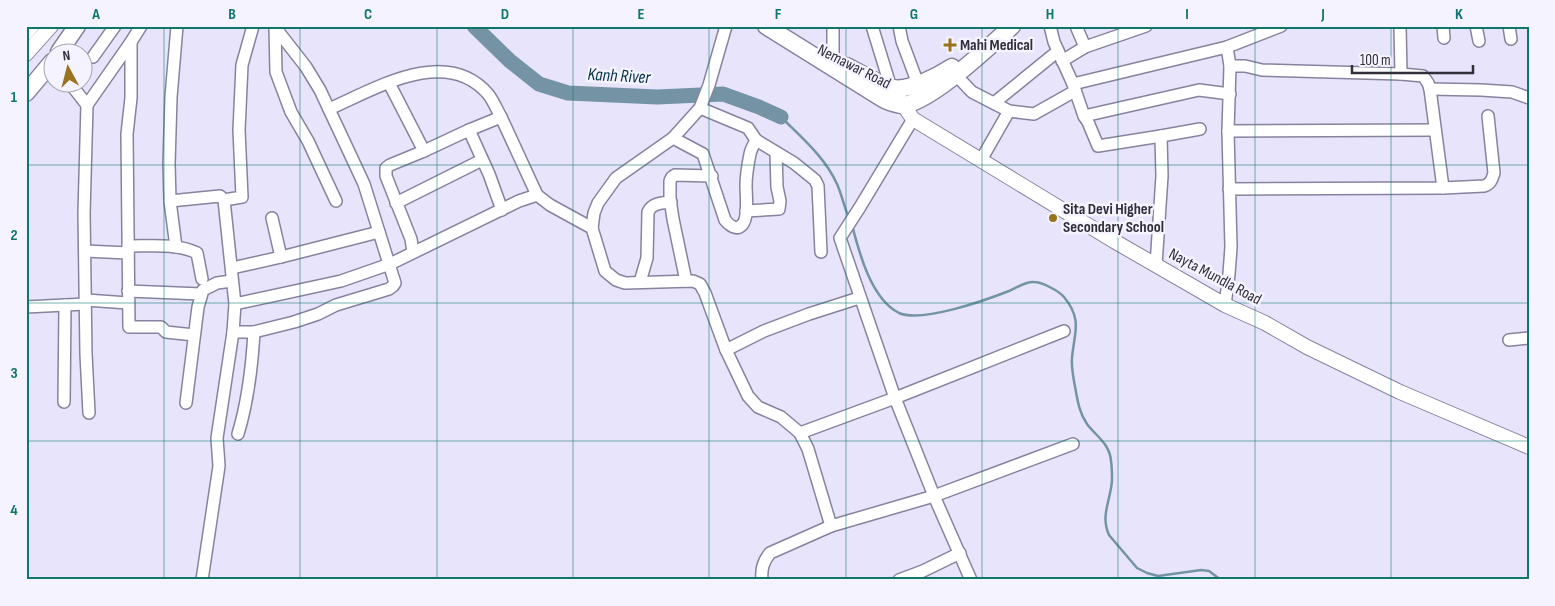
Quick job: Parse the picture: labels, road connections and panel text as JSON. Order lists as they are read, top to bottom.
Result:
{
  "streets": {
    "highway": ["Nemawar Road"],
    "main road": ["Nayta Mundla Road"]
  },
  "crossings": [
    ["Nemawar Road", "Nayta Mundla Road"]
  ],
  "water": ["Kanh River"],
  "places": {
    "health": ["Mahi Medical"],
    "other": ["Sita Devi Higher Secondary School"]
  },
  "scale_bar": "100 m",
  "north": "top",
  "grid": {
    "columns": [
      "A",
      "B",
      "C",
      "D",
      "E",
      "F",
      "G",
      "H",
      "I",
      "J",
      "K"
    ],
    "rows": [
      "1",
      "2",
      "3",
      "4"
    ]
  }
}
